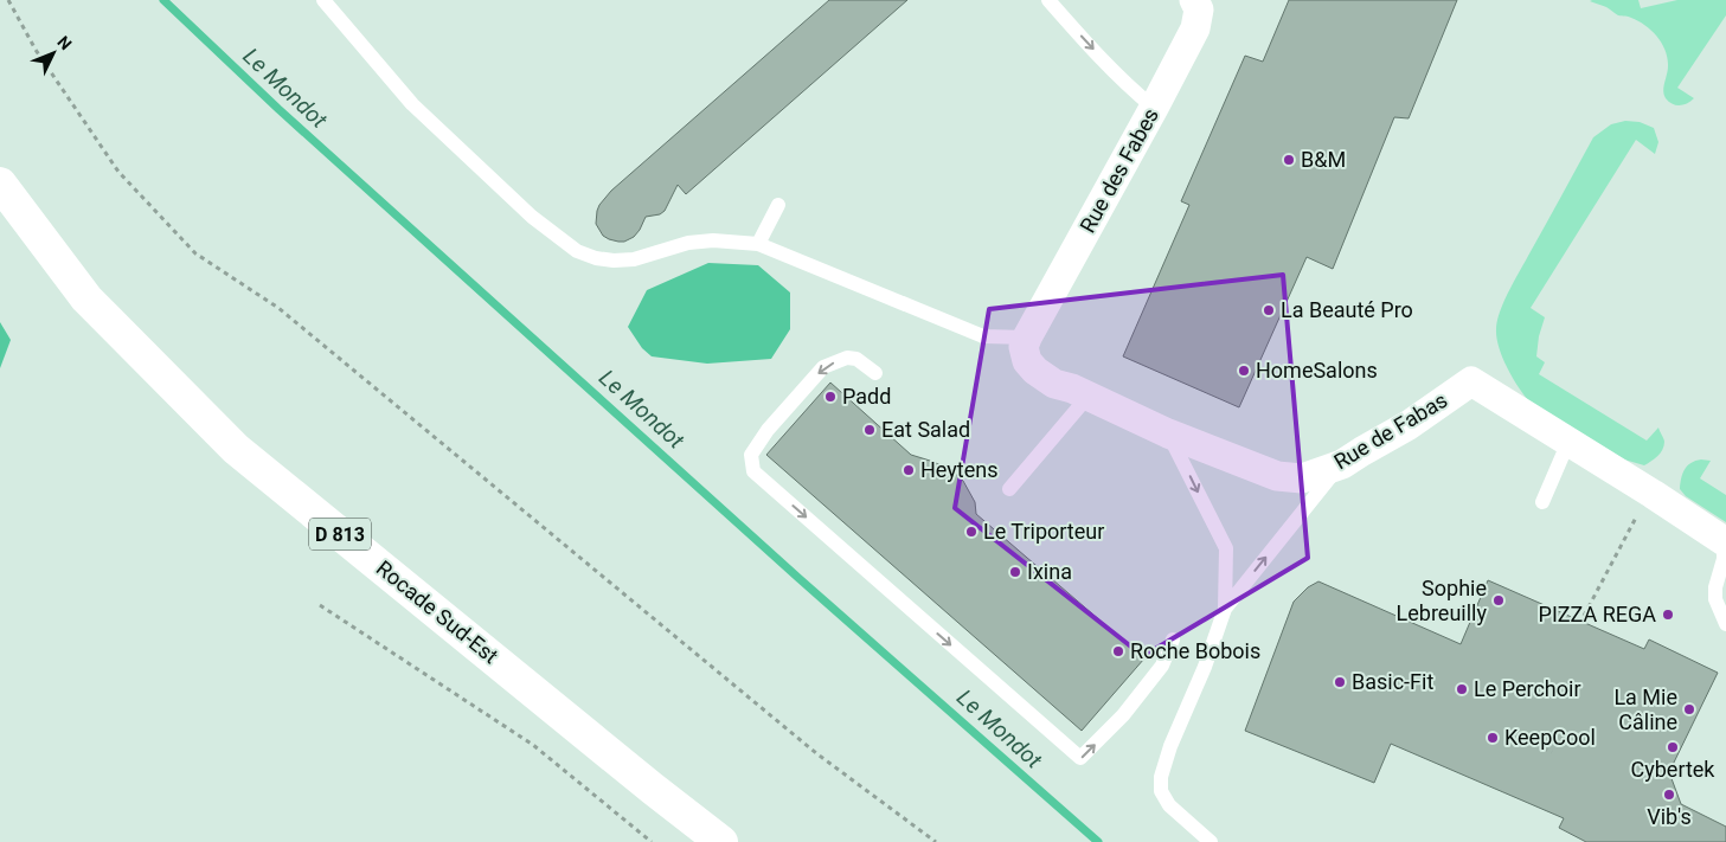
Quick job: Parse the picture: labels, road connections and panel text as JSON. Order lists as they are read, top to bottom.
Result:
{
  "streets": {
    "main road": ["D 813", "Rocade Sud-Est"],
    "street": ["Rue des Fabes", "Rue de Fabas"]
  },
  "crossings": [
    ["Rue des Fabes", "Rue de Fabas"]
  ],
  "water": ["Le Mondot"],
  "places": [
    "B&M",
    "La Beauté Pro",
    "HomeSalons",
    "Padd",
    "Eat Salad",
    "Heytens",
    "Le Triporteur",
    "Ixina",
    "Sophie Lebreuilly",
    "PIZZA REGA",
    "Roche Bobois",
    "Basic-Fit",
    "Le Perchoir",
    "La Mie Câline",
    "KeepCool",
    "Cybertek",
    "Vib's"
  ],
  "north": "top right"
}
